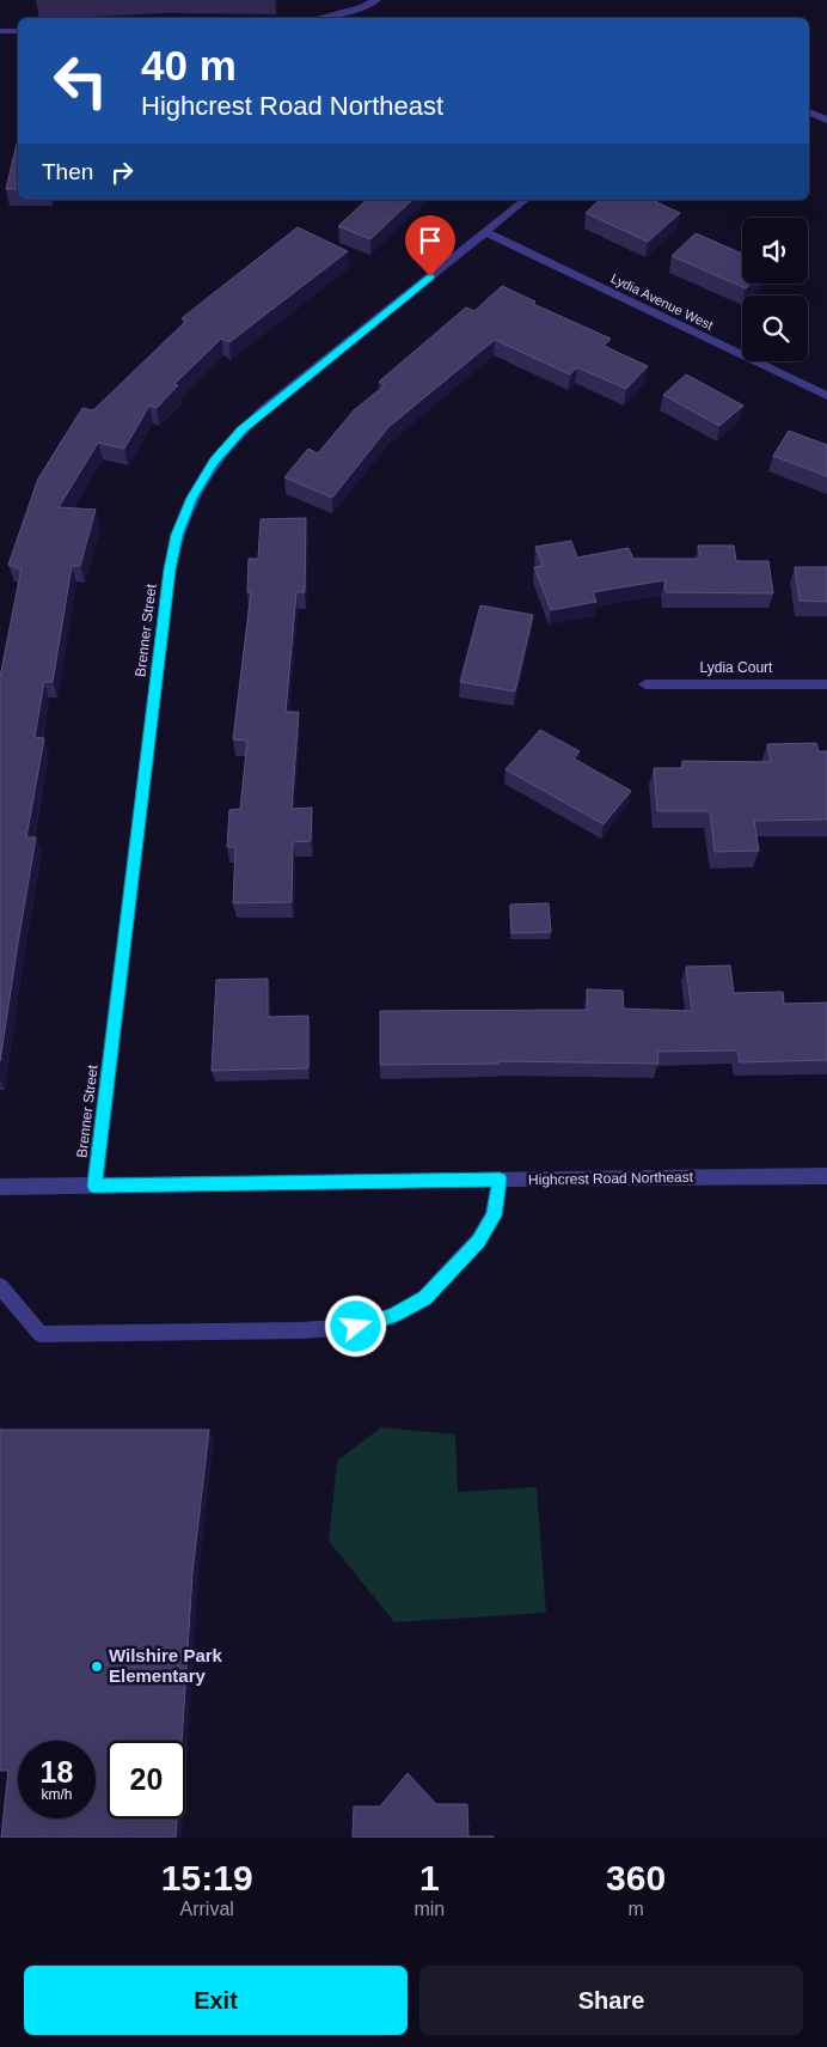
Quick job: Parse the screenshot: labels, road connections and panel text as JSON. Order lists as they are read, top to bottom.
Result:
{
  "streets": {
    "street": [
      "Lydia Avenue West",
      "Brenner Street",
      "Lydia Court",
      "Highcrest Road Northeast"
    ]
  },
  "crossings": [
    ["Lydia Avenue West", "Brenner Street"],
    ["Brenner Street", "Highcrest Road Northeast"]
  ],
  "places": ["Wilshire Park Elementary"],
  "page": {
    "turn": ["40 m", "Highcrest Road Northeast"],
    "then": "Then",
    "speed": "18 km/h",
    "limit": "20",
    "eta": [
      "15:19",
      "Arrival",
      "1",
      "min",
      "360",
      "m"
    ],
    "buttons": ["Exit", "Share"]
  }
}
